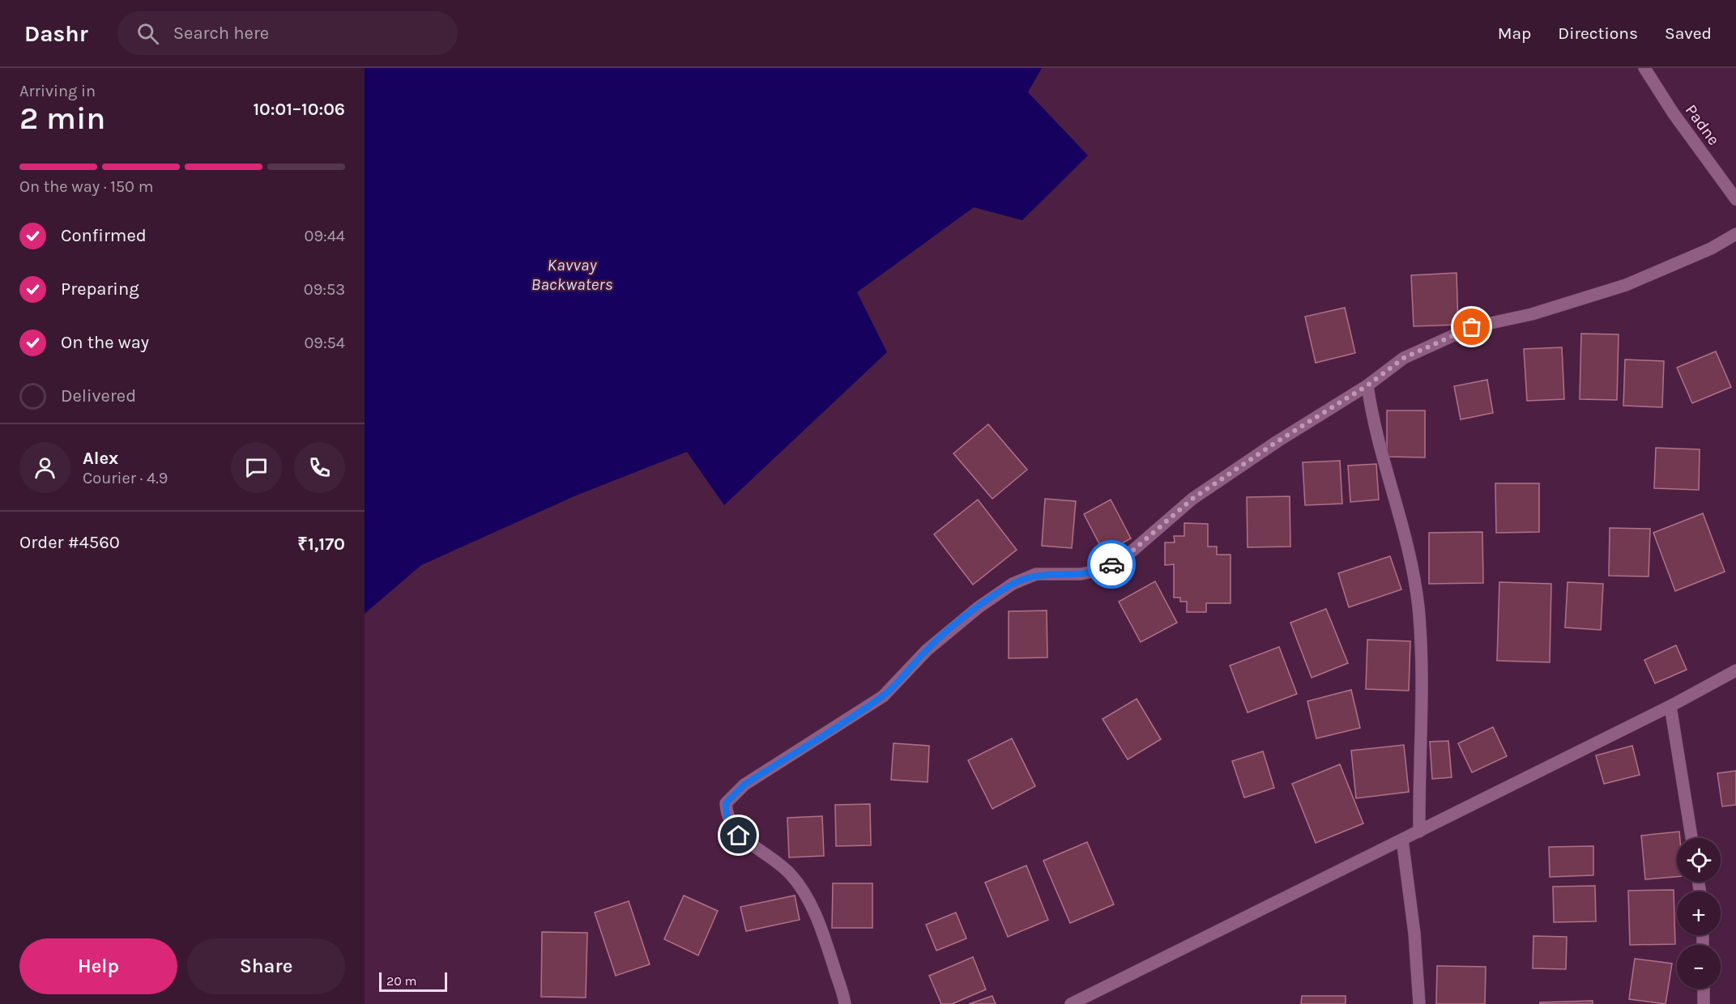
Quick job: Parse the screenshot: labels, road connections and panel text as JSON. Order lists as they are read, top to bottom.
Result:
{
  "streets": {
    "street": ["Padne"]
  },
  "water": ["Kavvay Backwaters"],
  "scale_bar": "20 m",
  "page": {
    "header": "Dashr",
    "search": "Search here",
    "nav": ["Map", "Directions", "Saved"],
    "heading": ["2 min", "Arriving in", "10:01–10:06"],
    "panel": [
      "Alex",
      "Courier · 4.9",
      "Order #4560",
      "₹1,170"
    ],
    "bar": "On the way · 150 m",
    "list": [
      ["Confirmed", "09:44"],
      ["Preparing", "09:53"],
      ["On the way", "09:54"],
      "Delivered"
    ],
    "map_buttons": ["+", "−"],
    "buttons": ["Help", "Share"],
    "scale": "20 m"
  }
}
